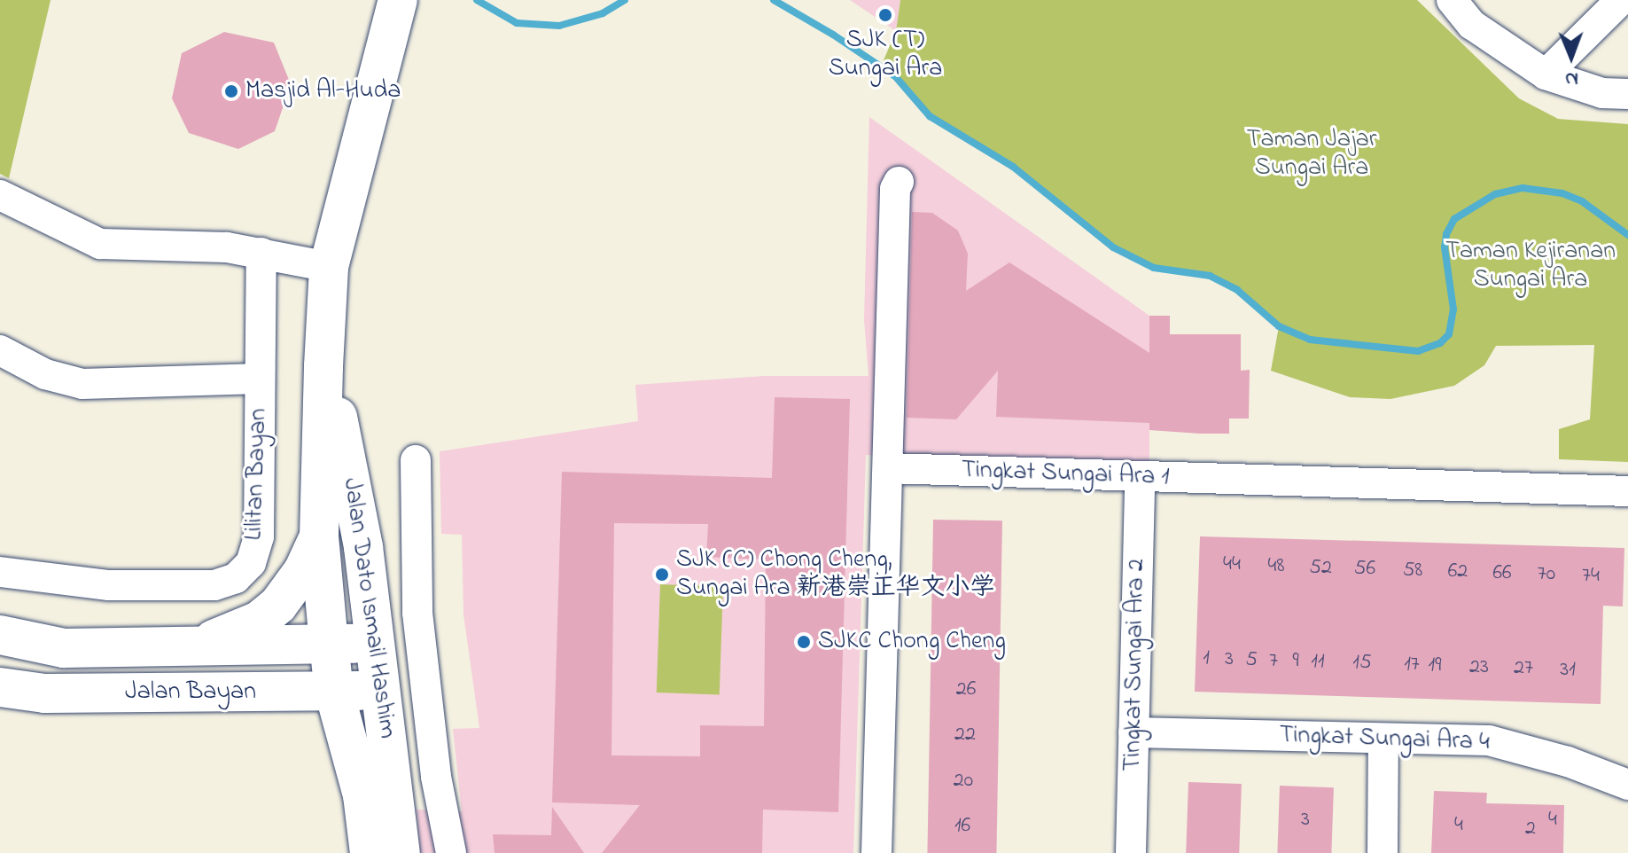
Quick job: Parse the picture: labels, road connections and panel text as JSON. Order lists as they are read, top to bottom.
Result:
{
  "streets": {
    "main road": ["Jalan Dato Ismail Hashim", "Jalan Bayan"],
    "street": [
      "Lilitan Bayan",
      "Tingkat Sungai Ara 1",
      "Tingkat Sungai Ara 2",
      "Tingkat Sungai Ara 4"
    ]
  },
  "crossings": [
    ["Tingkat Sungai Ara 1", "Tingkat Sungai Ara 2"],
    ["Jalan Dato Ismail Hashim", "Jalan Bayan"],
    ["Tingkat Sungai Ara 2", "Tingkat Sungai Ara 4"]
  ],
  "parks": ["Taman Jajar Sungai Ara", "Taman Kejiranan Sungai Ara"],
  "places": [
    "SJK (T) Sungai Ara",
    "Masjid Al-Huda",
    "SJK (C) Chong Cheng, Sungai Ara 新港崇正华文小学",
    "SJKC Chong Cheng"
  ],
  "house_numbers": [
    "44",
    "48",
    "52",
    "56",
    "58",
    "62",
    "66",
    "70",
    "74",
    "1",
    "3",
    "5",
    "7",
    "9",
    "11",
    "15",
    "17",
    "19",
    "23",
    "27",
    "31",
    "26",
    "22",
    "20",
    "3",
    "4",
    "4",
    "16",
    "2"
  ],
  "north": "bottom"
}
